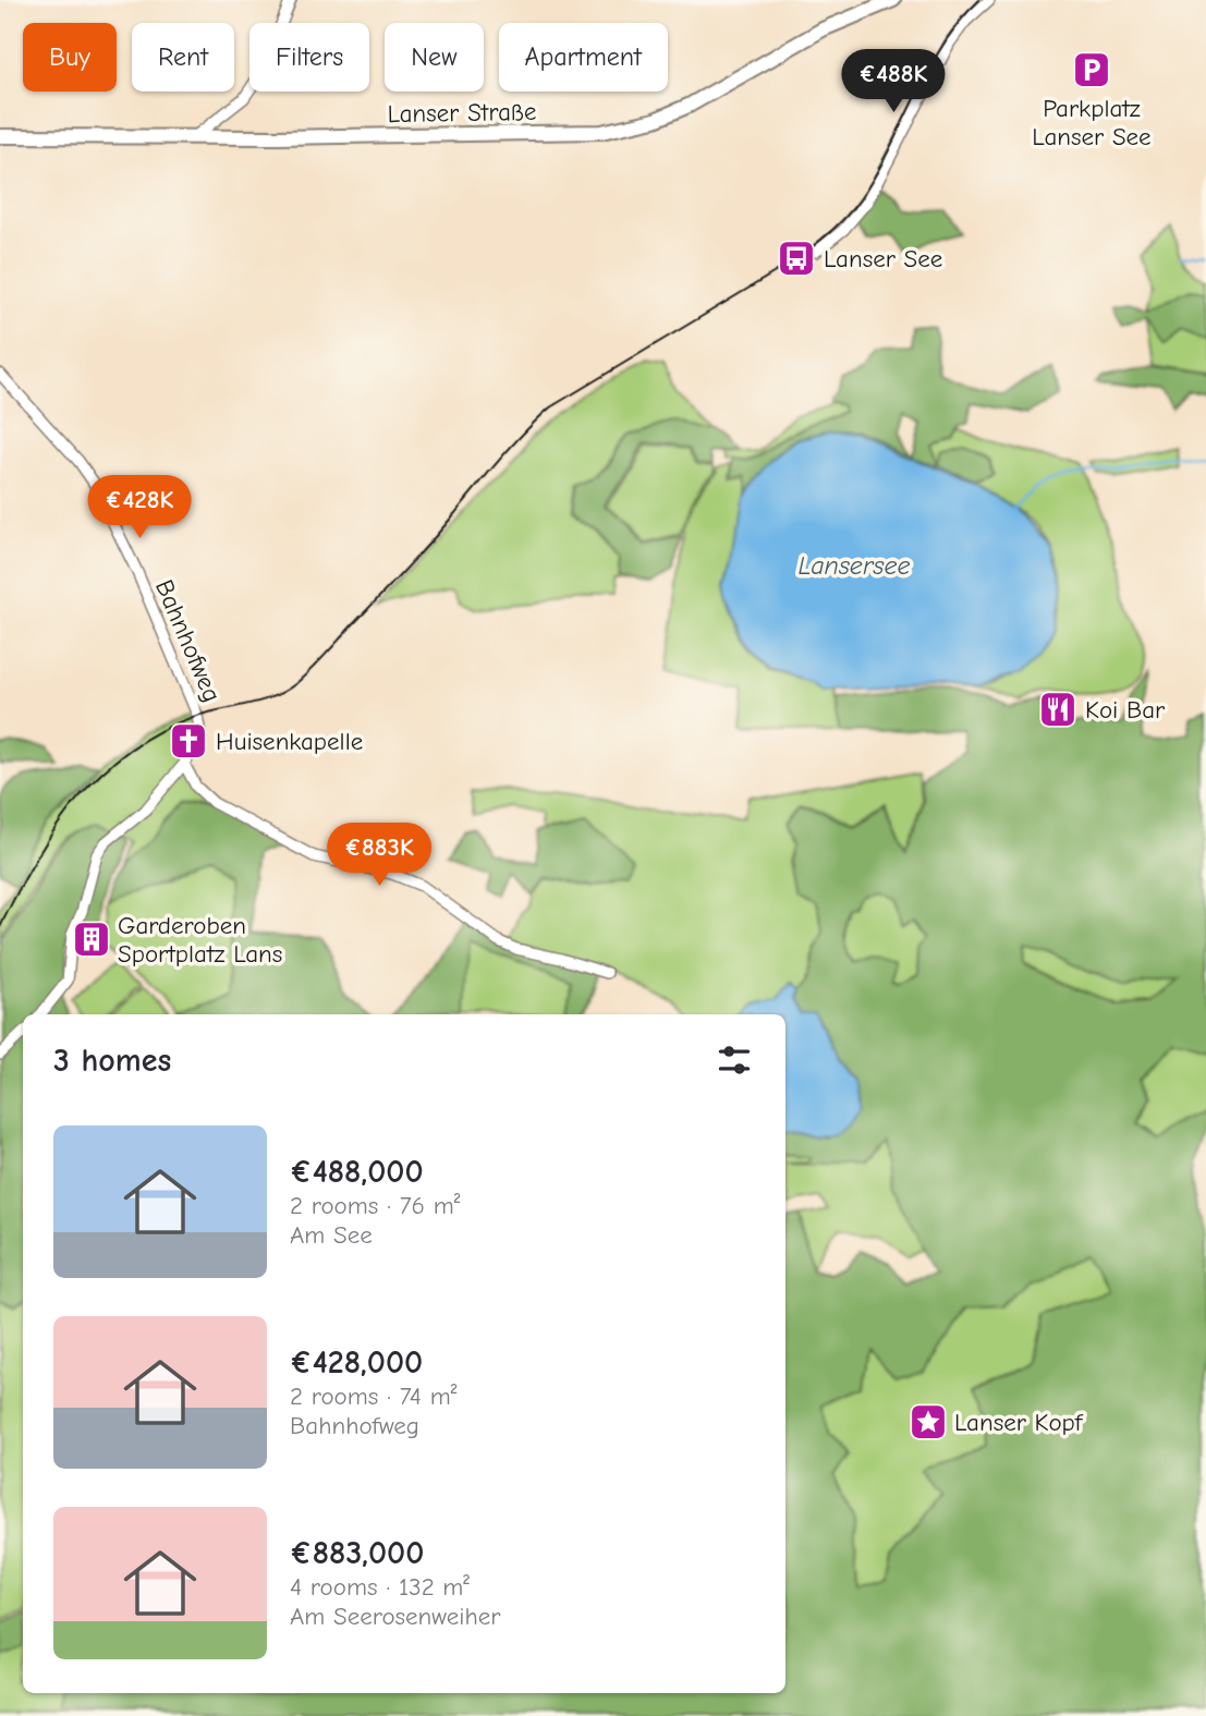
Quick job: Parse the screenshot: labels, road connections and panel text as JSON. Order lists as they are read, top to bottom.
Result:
{
  "streets": {
    "main road": ["Lanser Straße"],
    "street": ["Bahnhofweg"]
  },
  "water": ["Lansersee"],
  "places": {
    "parking": ["Parkplatz Lanser See"],
    "bus stop": ["Lanser See"],
    "restaurant": ["Koi Bar"],
    "church": ["Huisenkapelle"],
    "building": ["Garderoben Sportplatz Lans"],
    "place": ["Lanser Kopf"]
  },
  "page": {
    "chip": [
      "Buy",
      "Rent",
      "Filters",
      "New",
      "Apartment"
    ],
    "price": ["€488K", "€428K", "€883K"],
    "heading": "3 homes",
    "list": [
      {
        "name": "€488,000",
        "note": "2 rooms · 76 m² · Am See"
      },
      {
        "name": "€428,000",
        "note": "2 rooms · 74 m² · Bahnhofweg"
      },
      {
        "name": "€883,000",
        "note": "4 rooms · 132 m² · Am Seerosenweiher"
      }
    ]
  }
}
